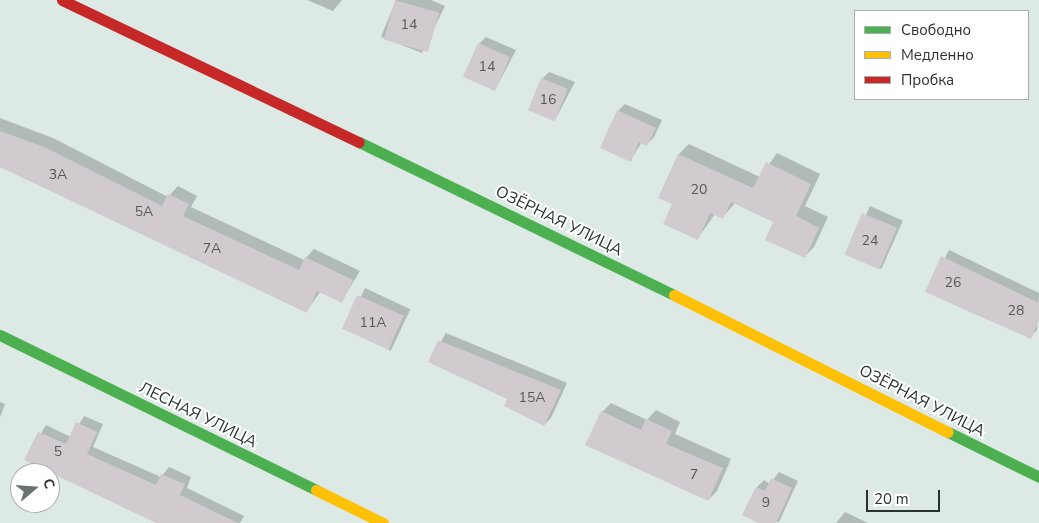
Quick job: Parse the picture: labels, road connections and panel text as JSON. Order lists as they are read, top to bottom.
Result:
{
  "streets": {
    "street": ["ОЗЁРНАЯ УЛИЦА", "ЛЕСНАЯ УЛИЦА"]
  },
  "house_numbers": [
    "14",
    "14",
    "16",
    "3А",
    "20",
    "5А",
    "24",
    "7А",
    "26",
    "28",
    "11А",
    "15А",
    "5",
    "7",
    "9"
  ],
  "legend": ["Свободно", "Медленно", "Пробка"],
  "scale_bar": "20 m",
  "north": "right"
}
